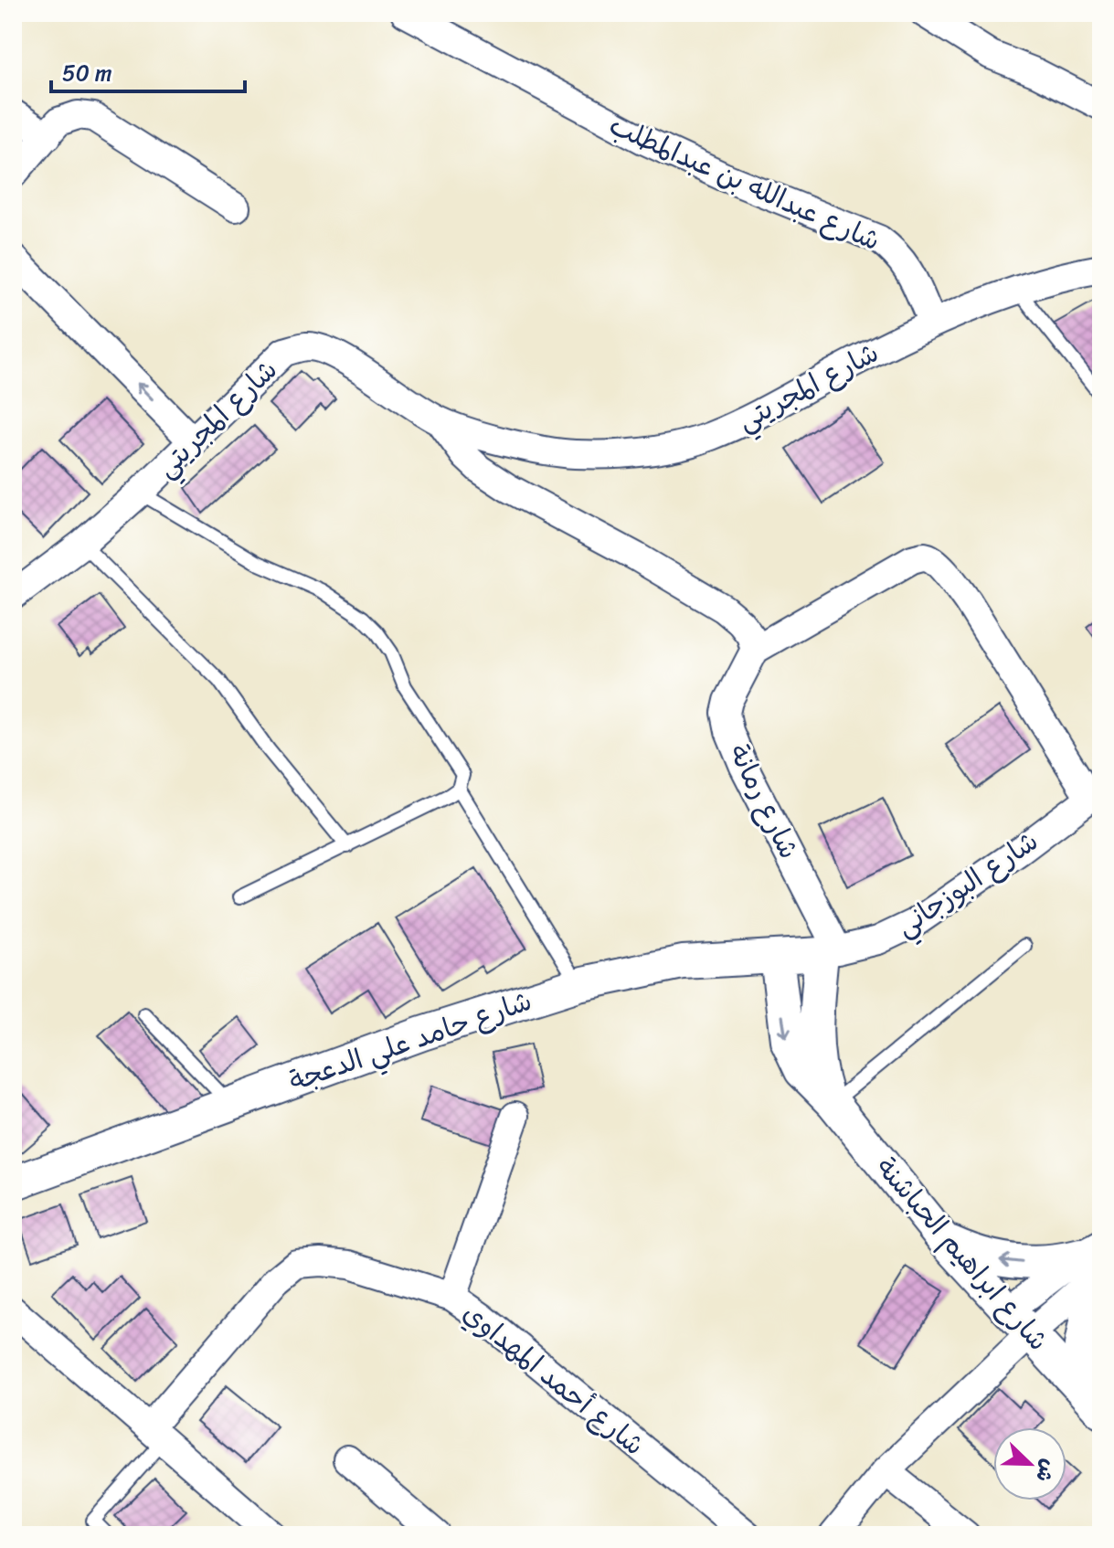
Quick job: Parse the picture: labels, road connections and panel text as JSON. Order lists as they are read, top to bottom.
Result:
{
  "streets": {
    "street": [
      "شارع عبدالله بن عبدالمطلب",
      "شارع المجريتي",
      "شارع رمانة",
      "شارع البوزجاني",
      "شارع حامد علي الدعجة",
      "شارع ابراهيم الحباشنة",
      "شارع أحمد المهداوي"
    ]
  },
  "crossings": [
    ["شارع عبدالله بن عبدالمطلب", "شارع المجريتي"],
    ["شارع رمانة", "شارع البوزجاني"],
    ["شارع رمانة", "شارع حامد علي الدعجة"],
    ["شارع رمانة", "شارع ابراهيم الحباشنة"],
    ["شارع البوزجاني", "شارع حامد علي الدعجة"],
    ["شارع البوزجاني", "شارع ابراهيم الحباشنة"],
    ["شارع حامد علي الدعجة", "شارع ابراهيم الحباشنة"]
  ],
  "scale_bar": "50 m",
  "north": "bottom right"
}
